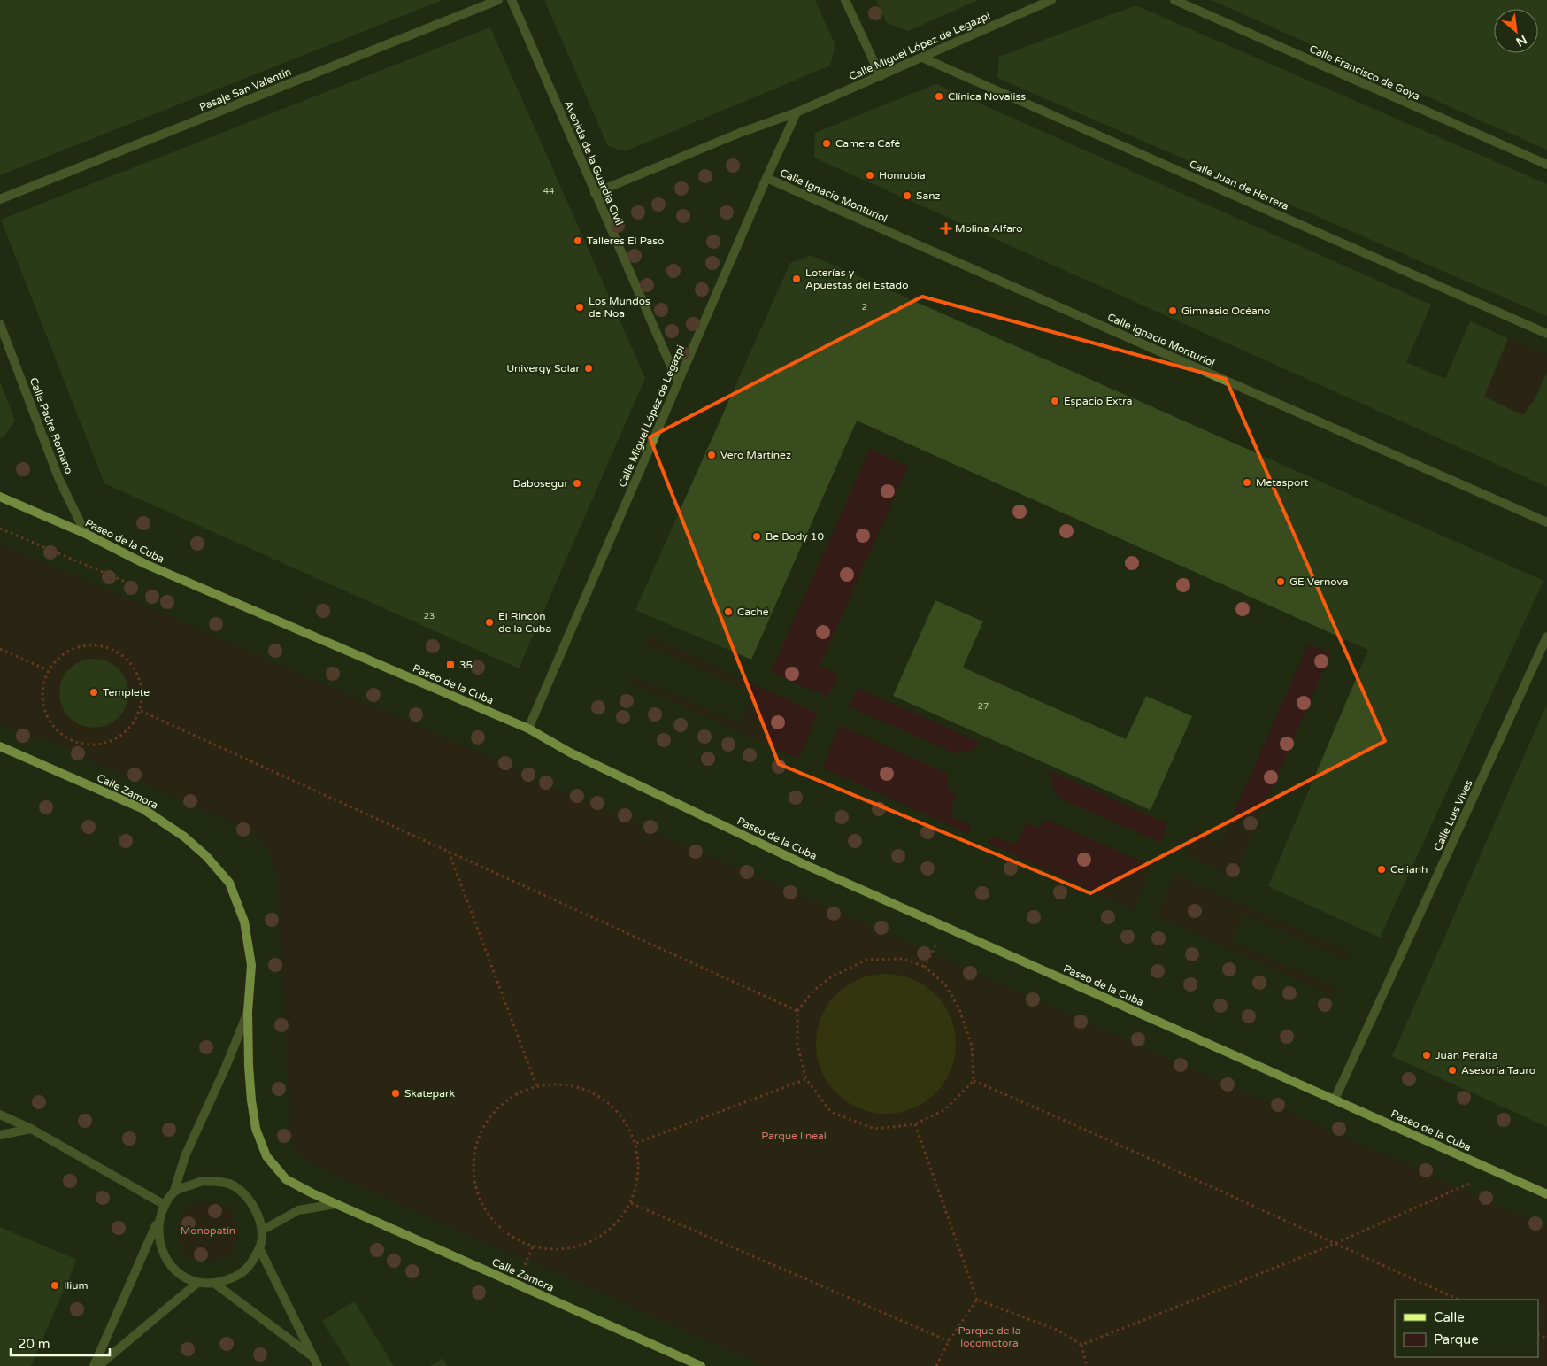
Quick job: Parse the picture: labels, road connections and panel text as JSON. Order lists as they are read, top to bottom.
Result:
{
  "streets": {
    "main road": ["Paseo de la Cuba", "Calle Zamora"],
    "street": [
      "Calle Miguel López de Legazpi",
      "Calle Francisco de Goya",
      "Pasaje San Valentín",
      "Avenida de la Guardia Civil",
      "Calle Juan de Herrera",
      "Calle Ignacio Monturiol",
      "Calle Padre Romano",
      "Calle Luis Vives"
    ]
  },
  "crossings": [
    ["Calle Miguel López de Legazpi", "Avenida de la Guardia Civil"],
    ["Calle Miguel López de Legazpi", "Calle Juan de Herrera"],
    ["Calle Miguel López de Legazpi", "Calle Ignacio Monturiol"],
    ["Calle Miguel López de Legazpi", "Paseo de la Cuba"],
    ["Calle Padre Romano", "Paseo de la Cuba"],
    ["Paseo de la Cuba", "Calle Luis Vives"]
  ],
  "parks": ["Parque lineal", "Monopatín", "Parque de la locomotora"],
  "places": {
    "other": [
      "Clínica Novaliss",
      "Camera Café",
      "Honrubia",
      "Sanz",
      "Talleres El Paso",
      "Loterías y Apuestas del Estado",
      "Los Mundos de Noa",
      "Gimnasio Océano",
      "Univergy Solar",
      "Espacio Extra",
      "Vero Martínez",
      "Metasport",
      "Dabosegur",
      "Be Body 10",
      "GE Vernova",
      "Caché",
      "El Rincón de la Cuba",
      "Templete",
      "Celianh",
      "Juan Peralta",
      "Asesoría Tauro",
      "Skatepark",
      "Ilium"
    ],
    "health": ["Molina Alfaro"],
    "transit": ["35"]
  },
  "house_numbers": [
    "44",
    "2",
    "23",
    "27"
  ],
  "legend": ["Calle", "Parque"],
  "scale_bar": "20 m",
  "north": "bottom right"
}
